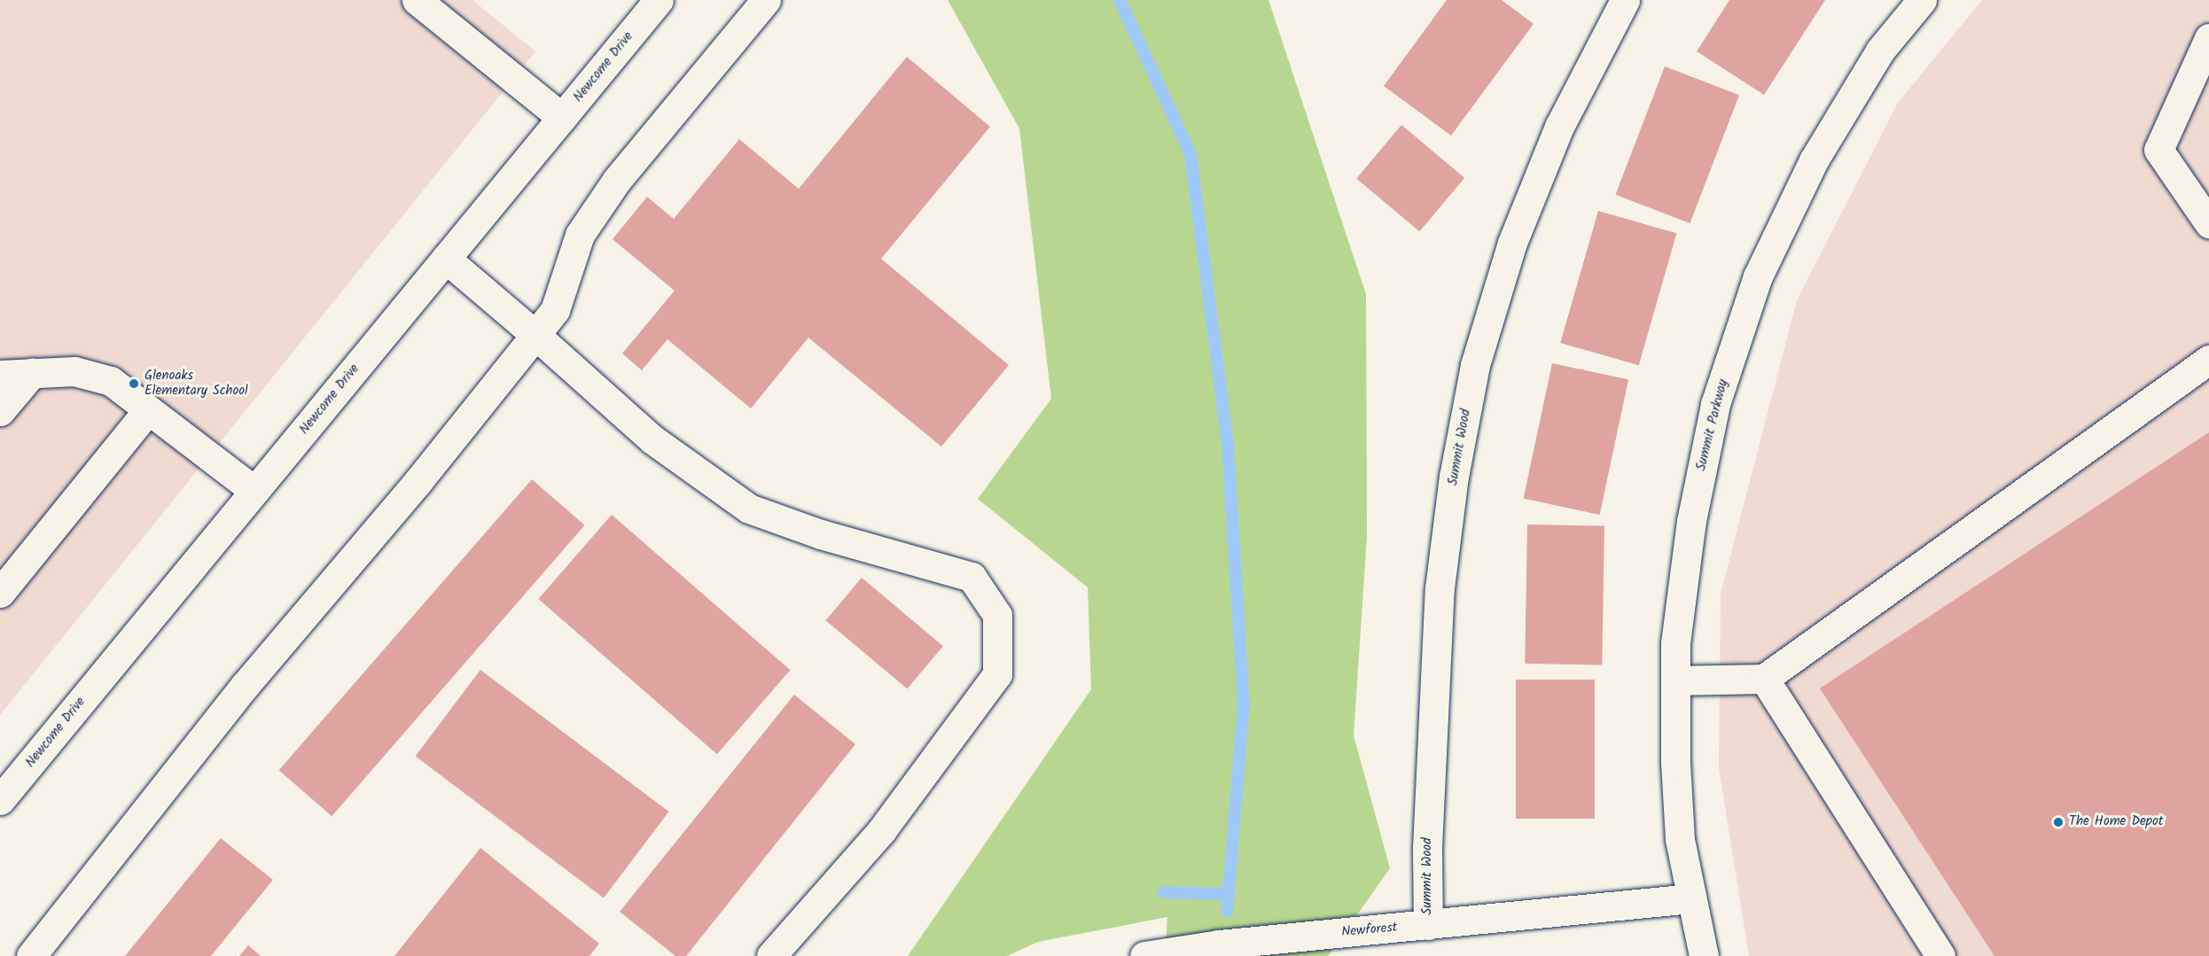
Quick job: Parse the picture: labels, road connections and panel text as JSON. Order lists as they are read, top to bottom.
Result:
{
  "streets": {
    "street": [
      "Newcome Drive",
      "Summit Parkway",
      "Summit Wood",
      "Newforest"
    ]
  },
  "crossings": [
    ["Summit Parkway", "Newforest"],
    ["Summit Wood", "Newforest"]
  ],
  "places": ["Glenoaks Elementary School", "The Home Depot"]
}
